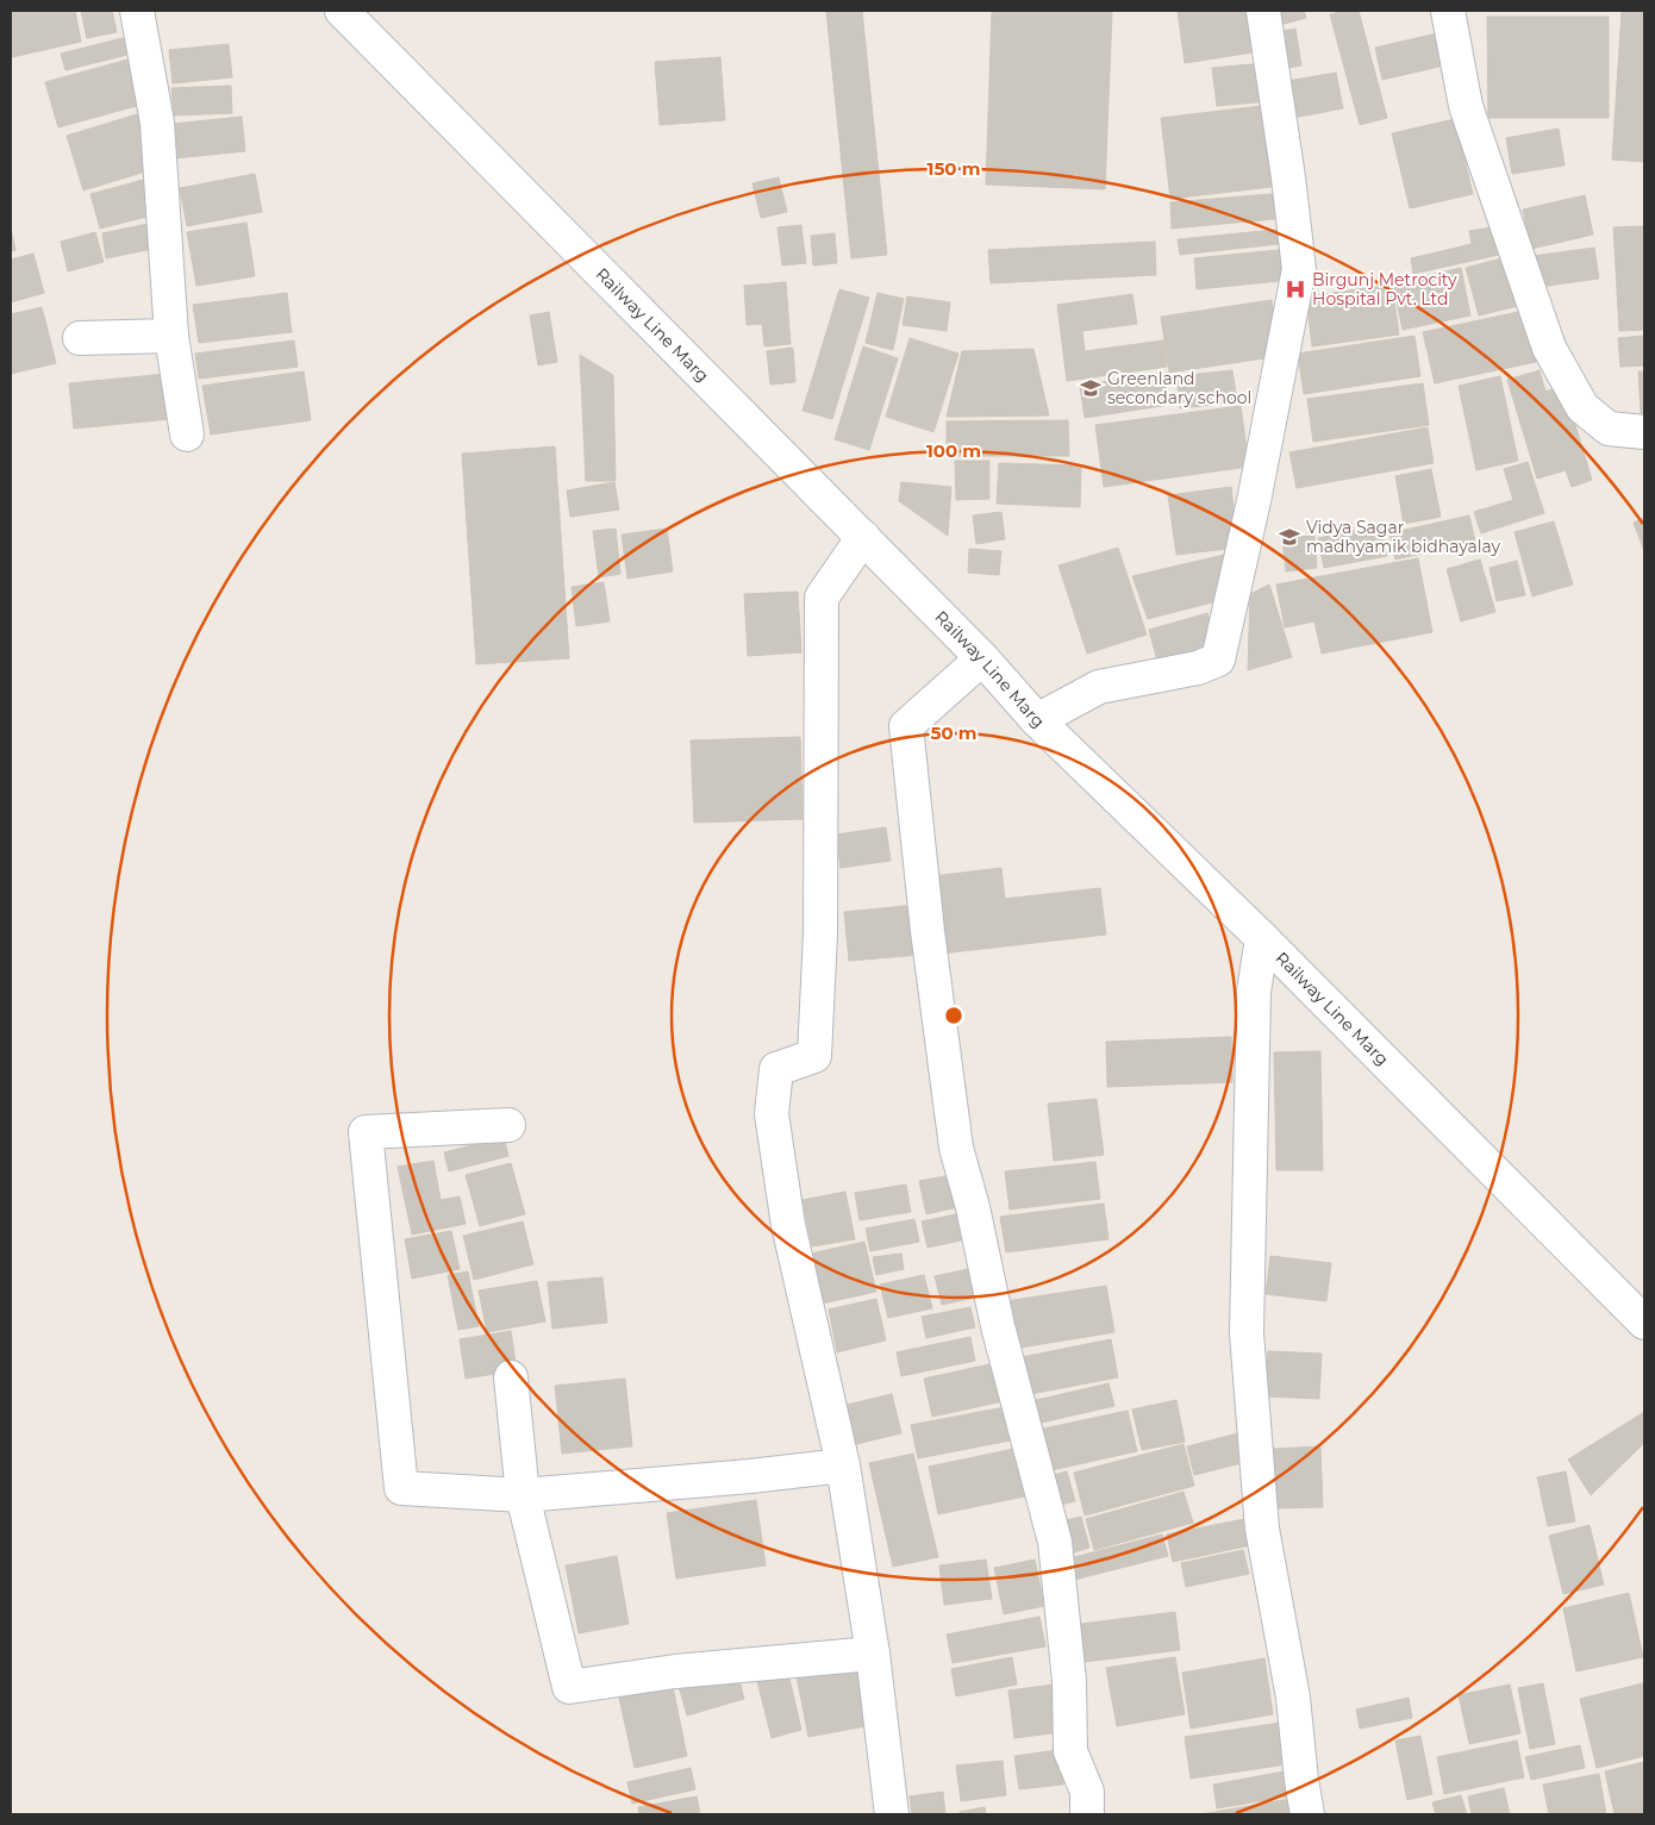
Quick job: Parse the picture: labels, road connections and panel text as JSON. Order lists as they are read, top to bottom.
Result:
{
  "streets": {
    "street": ["Railway Line Marg"]
  },
  "places": {
    "hospital": ["Birgunj Metrocity Hospital Pvt. Ltd"],
    "school or university": ["Greenland secondary school", "Vidya Sagar madhyamik bidhayalay"]
  },
  "rings": ["150 m", "100 m", "50 m"]
}
